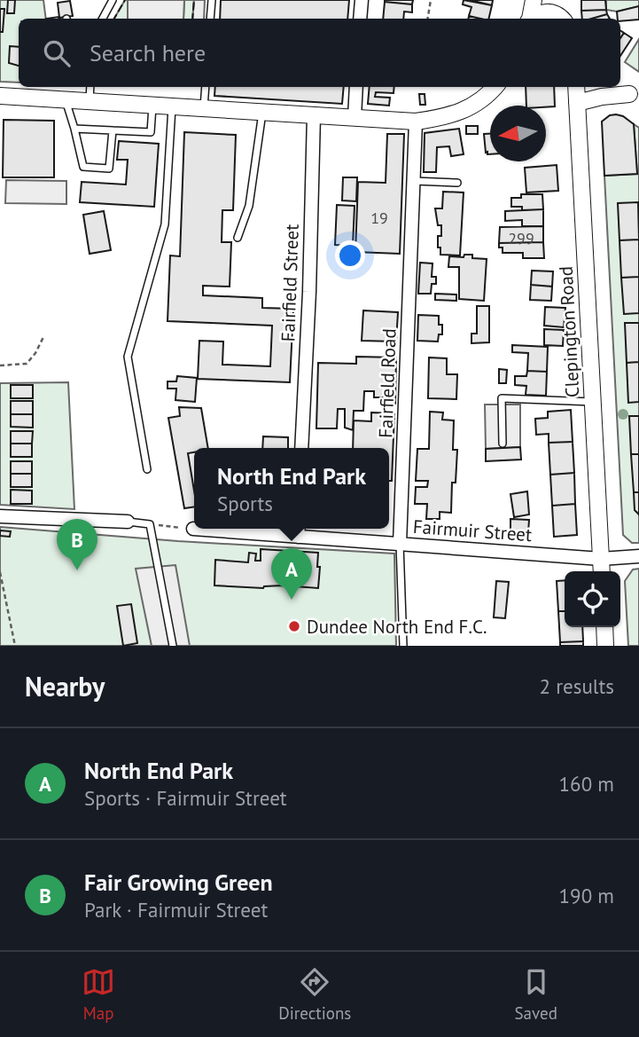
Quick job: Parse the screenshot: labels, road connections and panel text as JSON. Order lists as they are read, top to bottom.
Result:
{
  "streets": {
    "street": [
      "Fairfield Street",
      "Clepington Road",
      "Fairfield Road",
      "Fairmuir Street"
    ]
  },
  "crossings": [
    ["Clepington Road", "Fairmuir Street"],
    ["Fairfield Road", "Fairmuir Street"]
  ],
  "places": ["Dundee North End F.C."],
  "house_numbers": ["19", "299"],
  "north": "left",
  "page": {
    "search": "Search here",
    "popup": ["North End Park", "Sports"],
    "pins": ["B", "A"],
    "heading": ["Nearby", "2 results"],
    "list": [
      {
        "mark": "A",
        "name": "North End Park",
        "note": "Sports · Fairmuir Street",
        "value": "160 m"
      },
      {
        "mark": "B",
        "name": "Fair Growing Green",
        "note": "Park · Fairmuir Street",
        "value": "190 m"
      }
    ],
    "nav": ["Map", "Directions", "Saved"]
  }
}
